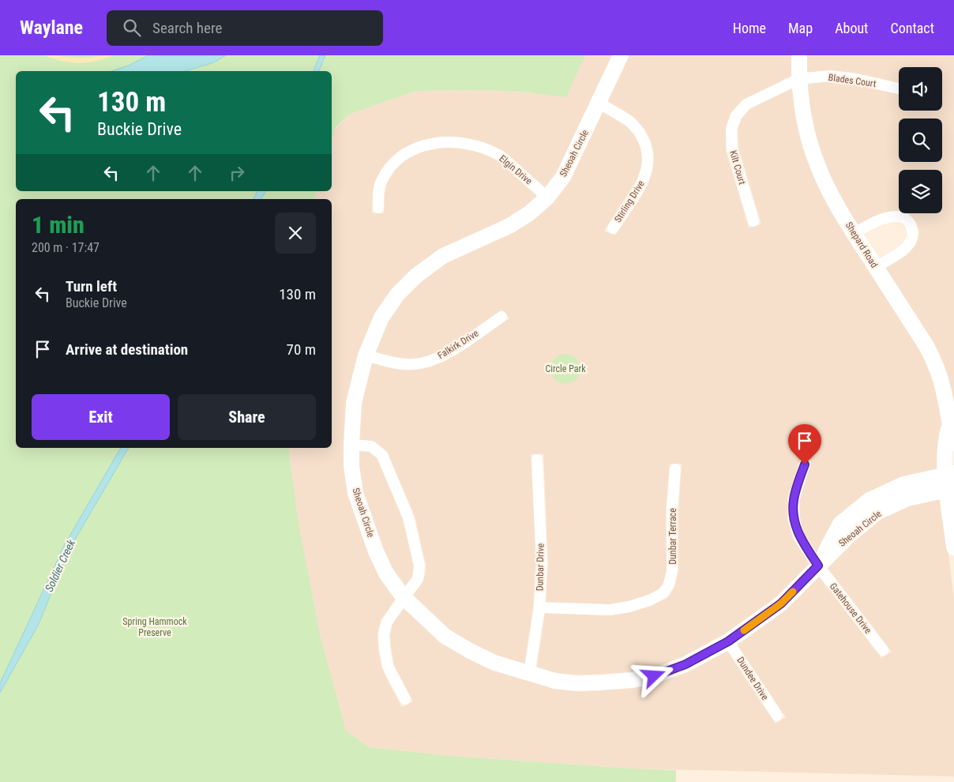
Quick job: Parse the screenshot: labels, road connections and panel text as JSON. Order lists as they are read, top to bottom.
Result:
{
  "streets": {
    "street": [
      "Blades Court",
      "Sheoah Circle",
      "Kilt Court",
      "Elgin Drive",
      "Stirling Drive",
      "Shepard Road",
      "Falkirk Drive",
      "Dunbar Terrace",
      "Dunbar Drive",
      "Gatehouse Drive",
      "Dundee Drive"
    ]
  },
  "crossings": [
    ["Blades Court", "Kilt Court"],
    ["Blades Court", "Shepard Road"],
    ["Sheoah Circle", "Elgin Drive"],
    ["Sheoah Circle", "Stirling Drive"],
    ["Sheoah Circle", "Shepard Road"],
    ["Sheoah Circle", "Falkirk Drive"],
    ["Sheoah Circle", "Dunbar Drive"],
    ["Sheoah Circle", "Gatehouse Drive"],
    ["Sheoah Circle", "Dundee Drive"],
    ["Kilt Court", "Shepard Road"],
    ["Dunbar Terrace", "Dunbar Drive"]
  ],
  "water": ["Soldier Creek"],
  "parks": ["Circle Park", "Spring Hammock Preserve"],
  "page": {
    "header": "Waylane",
    "search": "Search here",
    "nav": [
      "Home",
      "Map",
      "About",
      "Contact"
    ],
    "turn": ["130 m", "Buckie Drive"],
    "heading": ["1 min", "200 m · 17:47"],
    "list": [
      {
        "name": "Turn left",
        "note": "Buckie Drive",
        "value": "130 m"
      },
      {
        "name": "Arrive at destination",
        "value": "70 m"
      }
    ],
    "buttons": ["Exit", "Share"]
  }
}
